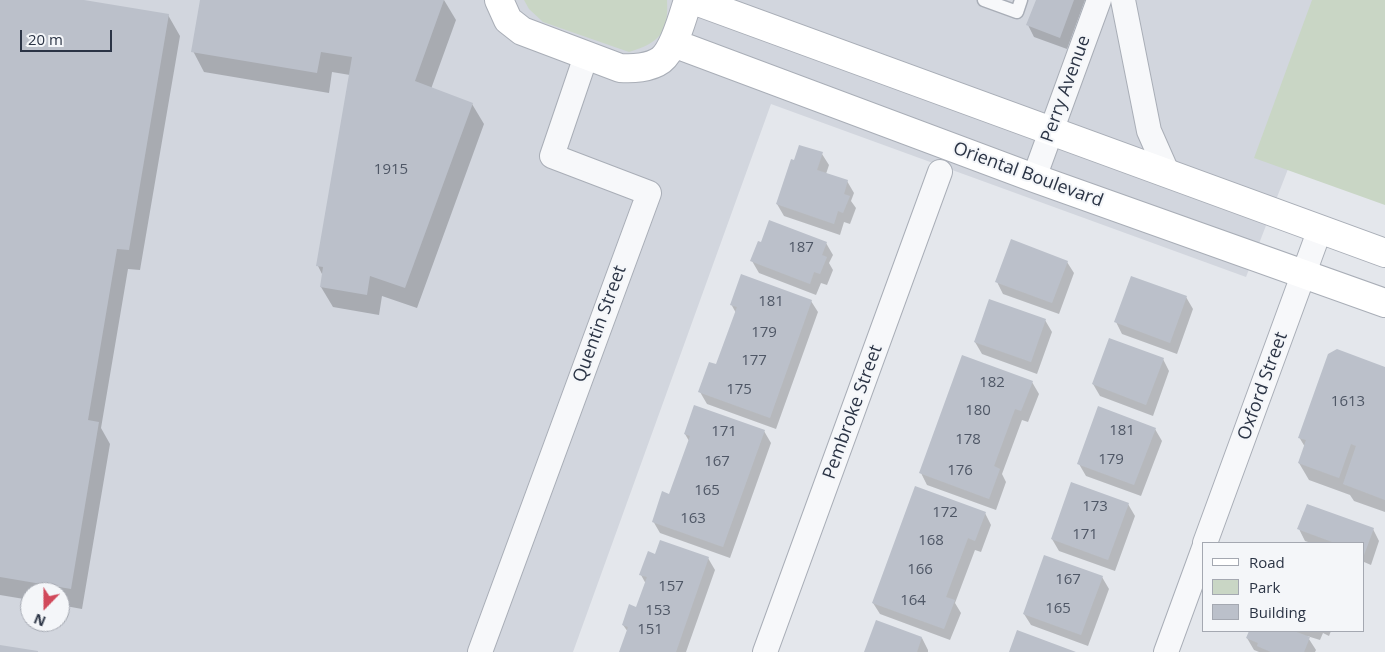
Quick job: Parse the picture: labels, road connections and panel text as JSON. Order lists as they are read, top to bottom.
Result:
{
  "streets": {
    "street": [
      "Perry Avenue",
      "Oriental Boulevard",
      "Quentin Street",
      "Oxford Street",
      "Pembroke Street"
    ]
  },
  "crossings": [
    ["Perry Avenue", "Oriental Boulevard"],
    ["Oriental Boulevard", "Oxford Street"]
  ],
  "house_numbers": [
    "1915",
    "187",
    "181",
    "179",
    "177",
    "182",
    "175",
    "1613",
    "180",
    "181",
    "171",
    "178",
    "179",
    "167",
    "176",
    "165",
    "173",
    "172",
    "163",
    "171",
    "168",
    "166",
    "167",
    "157",
    "164",
    "165",
    "153",
    "151"
  ],
  "legend": ["Road", "Park", "Building"],
  "scale_bar": "20 m",
  "north": "bottom"
}
